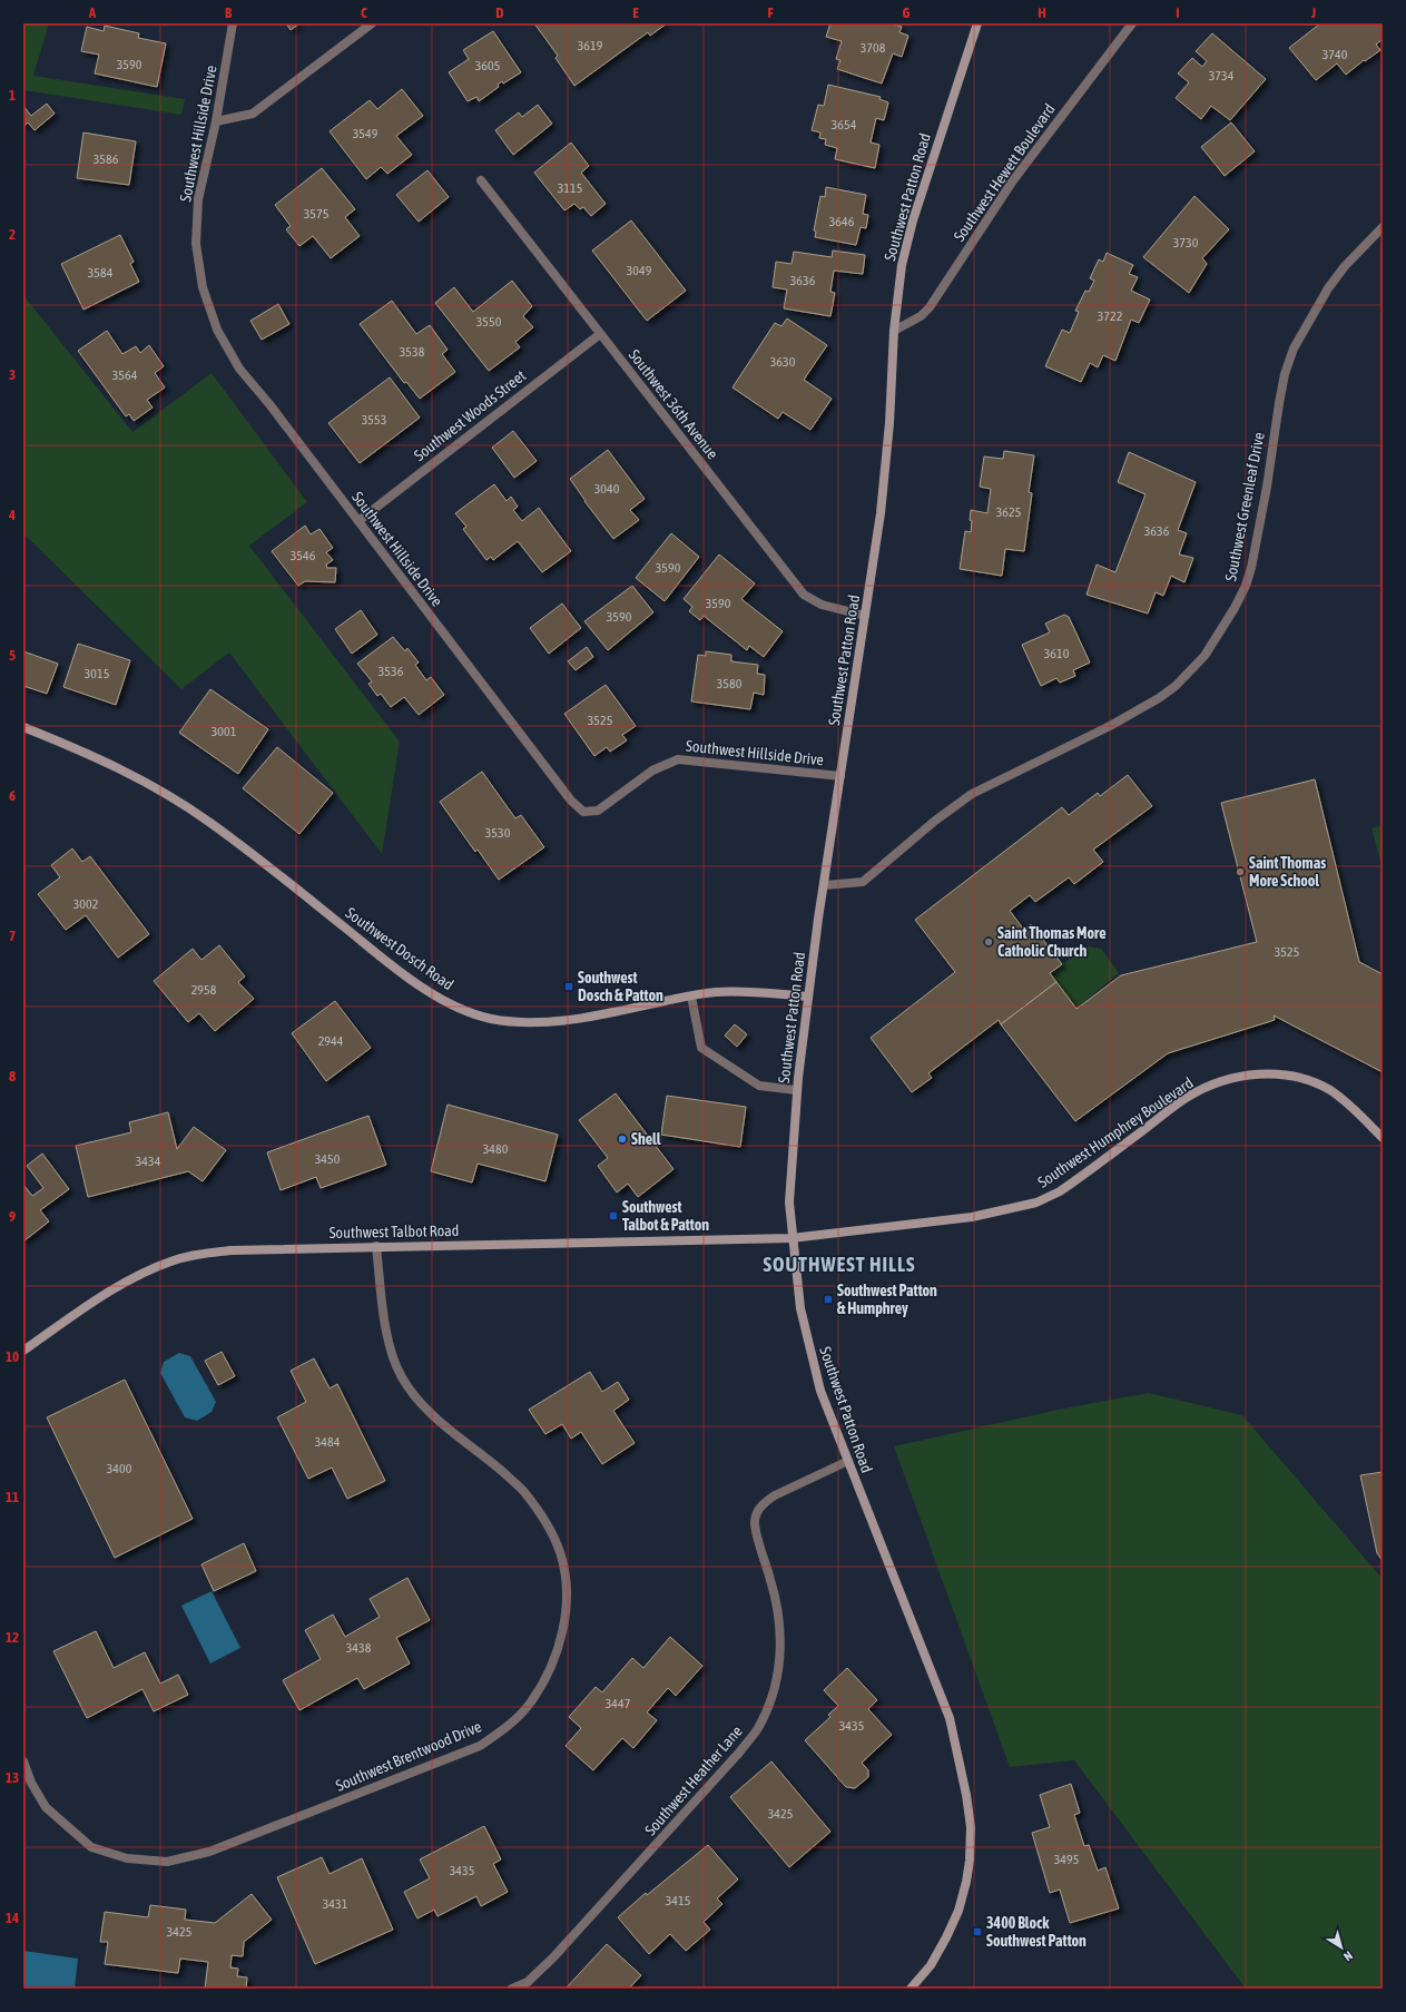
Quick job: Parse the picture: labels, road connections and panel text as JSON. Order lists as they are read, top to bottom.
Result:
{
  "streets": {
    "street": [
      "Southwest Hillside Drive",
      "Southwest Hewett Boulevard",
      "Southwest Patton Road",
      "Southwest 36th Avenue",
      "Southwest Woods Street",
      "Southwest Greenleaf Drive",
      "Southwest Dosch Road",
      "Southwest Humphrey Boulevard",
      "Southwest Talbot Road",
      "Southwest Brentwood Drive",
      "Southwest Heather Lane"
    ]
  },
  "crossings": [
    ["Southwest Hillside Drive", "Southwest Patton Road"],
    ["Southwest Hillside Drive", "Southwest Woods Street"],
    ["Southwest Hewett Boulevard", "Southwest Patton Road"],
    ["Southwest Patton Road", "Southwest 36th Avenue"],
    ["Southwest Patton Road", "Southwest Greenleaf Drive"],
    ["Southwest Patton Road", "Southwest Dosch Road"],
    ["Southwest Patton Road", "Southwest Humphrey Boulevard"],
    ["Southwest Patton Road", "Southwest Talbot Road"],
    ["Southwest Patton Road", "Southwest Heather Lane"],
    ["Southwest 36th Avenue", "Southwest Woods Street"],
    ["Southwest Humphrey Boulevard", "Southwest Talbot Road"],
    ["Southwest Talbot Road", "Southwest Brentwood Drive"]
  ],
  "districts": ["SOUTHWEST HILLS"],
  "places": {
    "other": ["Saint Thomas More School", "Saint Thomas More Catholic Church", "Shell"],
    "transit": [
      "Southwest Dosch & Patton",
      "Southwest Talbot & Patton",
      "Southwest Patton & Humphrey",
      "3400 Block Southwest Patton"
    ]
  },
  "house_numbers": [
    "3619",
    "3708",
    "3740",
    "3590",
    "3605",
    "3734",
    "3654",
    "3549",
    "3586",
    "3115",
    "3575",
    "3646",
    "3730",
    "3049",
    "3584",
    "3636",
    "3722",
    "3550",
    "3538",
    "3630",
    "3564",
    "3553",
    "3040",
    "3625",
    "3636",
    "3546",
    "3590",
    "3590",
    "3590",
    "3610",
    "3536",
    "3015",
    "3580",
    "3525",
    "3001",
    "3530",
    "3002",
    "3525",
    "2958",
    "2944",
    "3480",
    "3450",
    "3434",
    "3484",
    "3400",
    "3438",
    "3447",
    "3435",
    "3425",
    "3495",
    "3435",
    "3415",
    "3431",
    "3425"
  ],
  "north": "bottom right",
  "grid": {
    "columns": [
      "A",
      "B",
      "C",
      "D",
      "E",
      "F",
      "G",
      "H",
      "I",
      "J"
    ],
    "rows": [
      "1",
      "2",
      "3",
      "4",
      "5",
      "6",
      "7",
      "8",
      "9",
      "10",
      "11",
      "12",
      "13",
      "14"
    ]
  }
}
